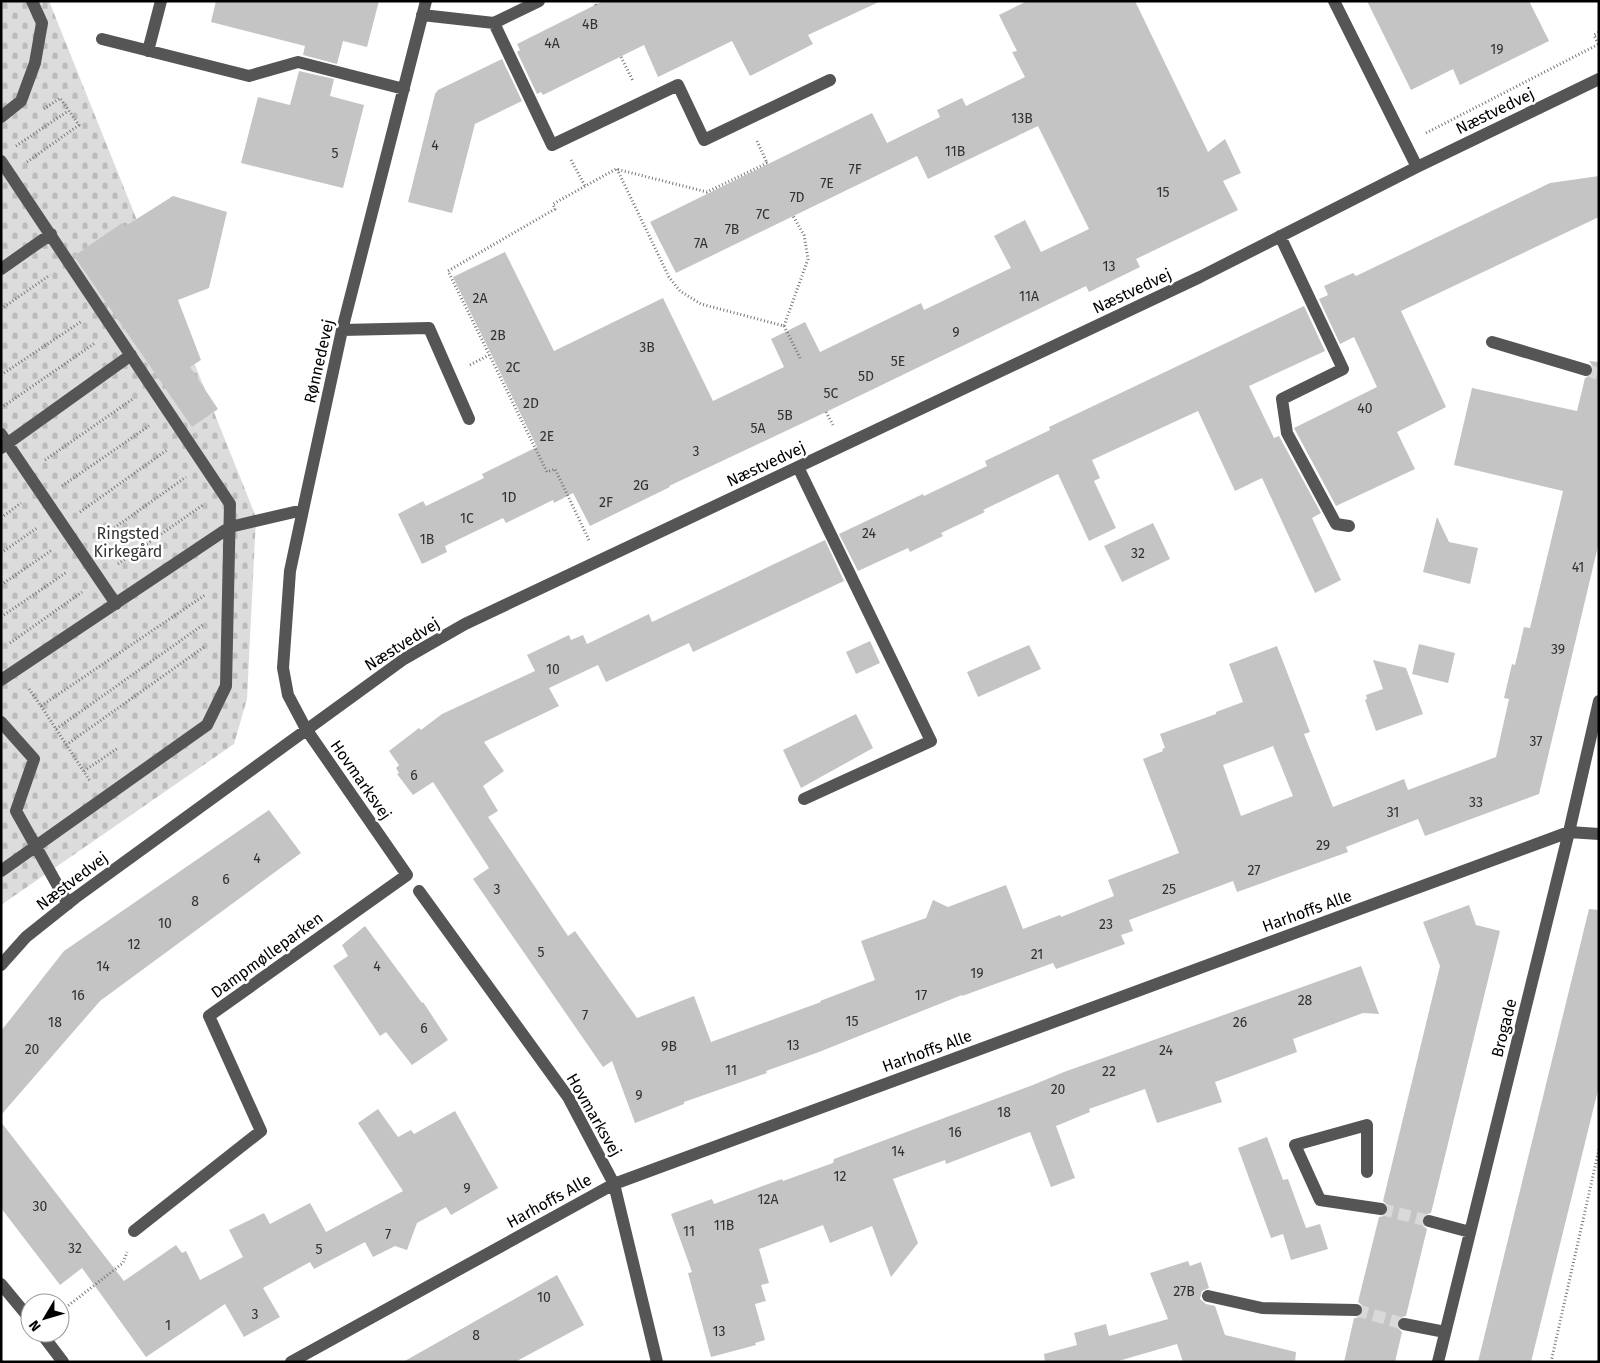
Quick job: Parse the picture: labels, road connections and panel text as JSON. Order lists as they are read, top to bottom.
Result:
{
  "streets": {
    "street": [
      "Næstvedvej",
      "Rønnedevej",
      "Hovmarksvej",
      "Harhoffs Alle",
      "Dampmølleparken",
      "Brogade"
    ]
  },
  "crossings": [
    ["Næstvedvej", "Rønnedevej"],
    ["Næstvedvej", "Hovmarksvej"],
    ["Rønnedevej", "Hovmarksvej"],
    ["Hovmarksvej", "Harhoffs Alle"],
    ["Hovmarksvej", "Dampmølleparken"],
    ["Harhoffs Alle", "Brogade"]
  ],
  "parks": ["Ringsted Kirkegård"],
  "house_numbers": [
    "4B",
    "4A",
    "19",
    "13B",
    "4",
    "11B",
    "5",
    "7F",
    "7E",
    "15",
    "7D",
    "7C",
    "7B",
    "7A",
    "13",
    "11A",
    "2A",
    "9",
    "2B",
    "3B",
    "5E",
    "2C",
    "5D",
    "5C",
    "2D",
    "40",
    "5B",
    "5A",
    "2E",
    "3",
    "2G",
    "1D",
    "2F",
    "1C",
    "24",
    "1B",
    "32",
    "41",
    "39",
    "10",
    "37",
    "6",
    "33",
    "31",
    "29",
    "4",
    "27",
    "6",
    "3",
    "25",
    "8",
    "10",
    "23",
    "12",
    "5",
    "21",
    "14",
    "4",
    "19",
    "16",
    "17",
    "28",
    "7",
    "15",
    "18",
    "26",
    "6",
    "13",
    "9B",
    "20",
    "24",
    "11",
    "22",
    "20",
    "9",
    "18",
    "16",
    "14",
    "12",
    "9",
    "12A",
    "30",
    "11B",
    "11",
    "7",
    "32",
    "5",
    "27B",
    "10",
    "3",
    "1",
    "13",
    "8"
  ],
  "north": "bottom left"
}
